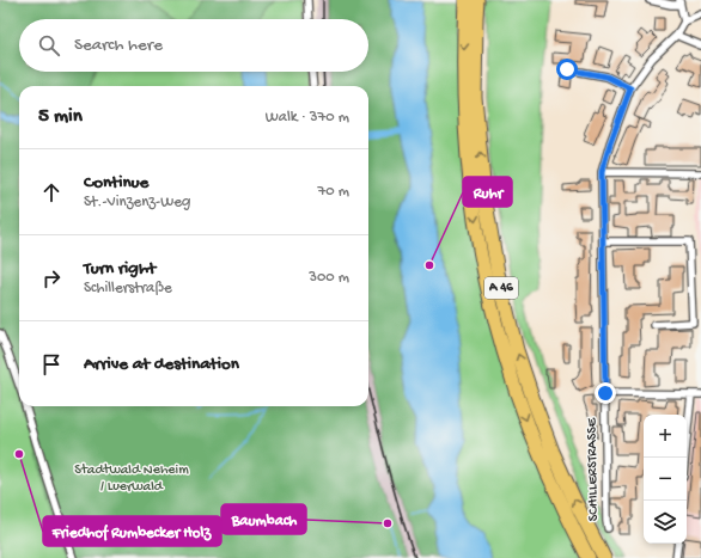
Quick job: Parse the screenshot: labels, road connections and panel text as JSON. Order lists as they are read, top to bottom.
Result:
{
  "streets": {
    "highway": ["A 46"],
    "street": ["SCHILLERSTRASSE"]
  },
  "parks": ["Stadtwald Neheim / Luerwald"],
  "places": ["Ruhr", "Friedhof Rumbecker Holz", "Baumbach"],
  "page": {
    "search": "Search here",
    "heading": ["5 min", "Walk · 370 m"],
    "list": [
      ["Continue", "St.-Vinzenz-Weg", "70 m"],
      ["Turn right", "Schillerstraße", "300 m"],
      "Arrive at destination"
    ],
    "map_buttons": ["+", "−"]
  }
}
